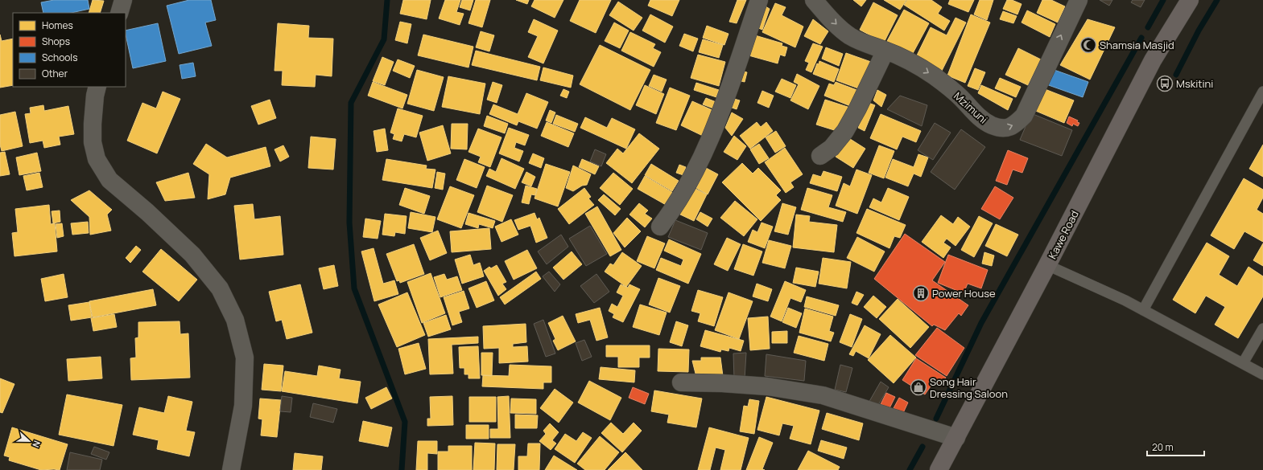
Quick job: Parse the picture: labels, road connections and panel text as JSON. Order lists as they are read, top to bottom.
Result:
{
  "streets": {
    "main road": ["Kawe Road"],
    "street": ["Mzimuni"]
  },
  "places": {
    "mosque": ["Shamsia Masjid"],
    "bus stop": ["Mskitini"],
    "building": ["Power House"],
    "shop": ["Song Hair Dressing Saloon"]
  },
  "legend": [
    "Homes",
    "Shops",
    "Schools",
    "Other"
  ],
  "scale_bar": "20 m",
  "north": "right"
}
